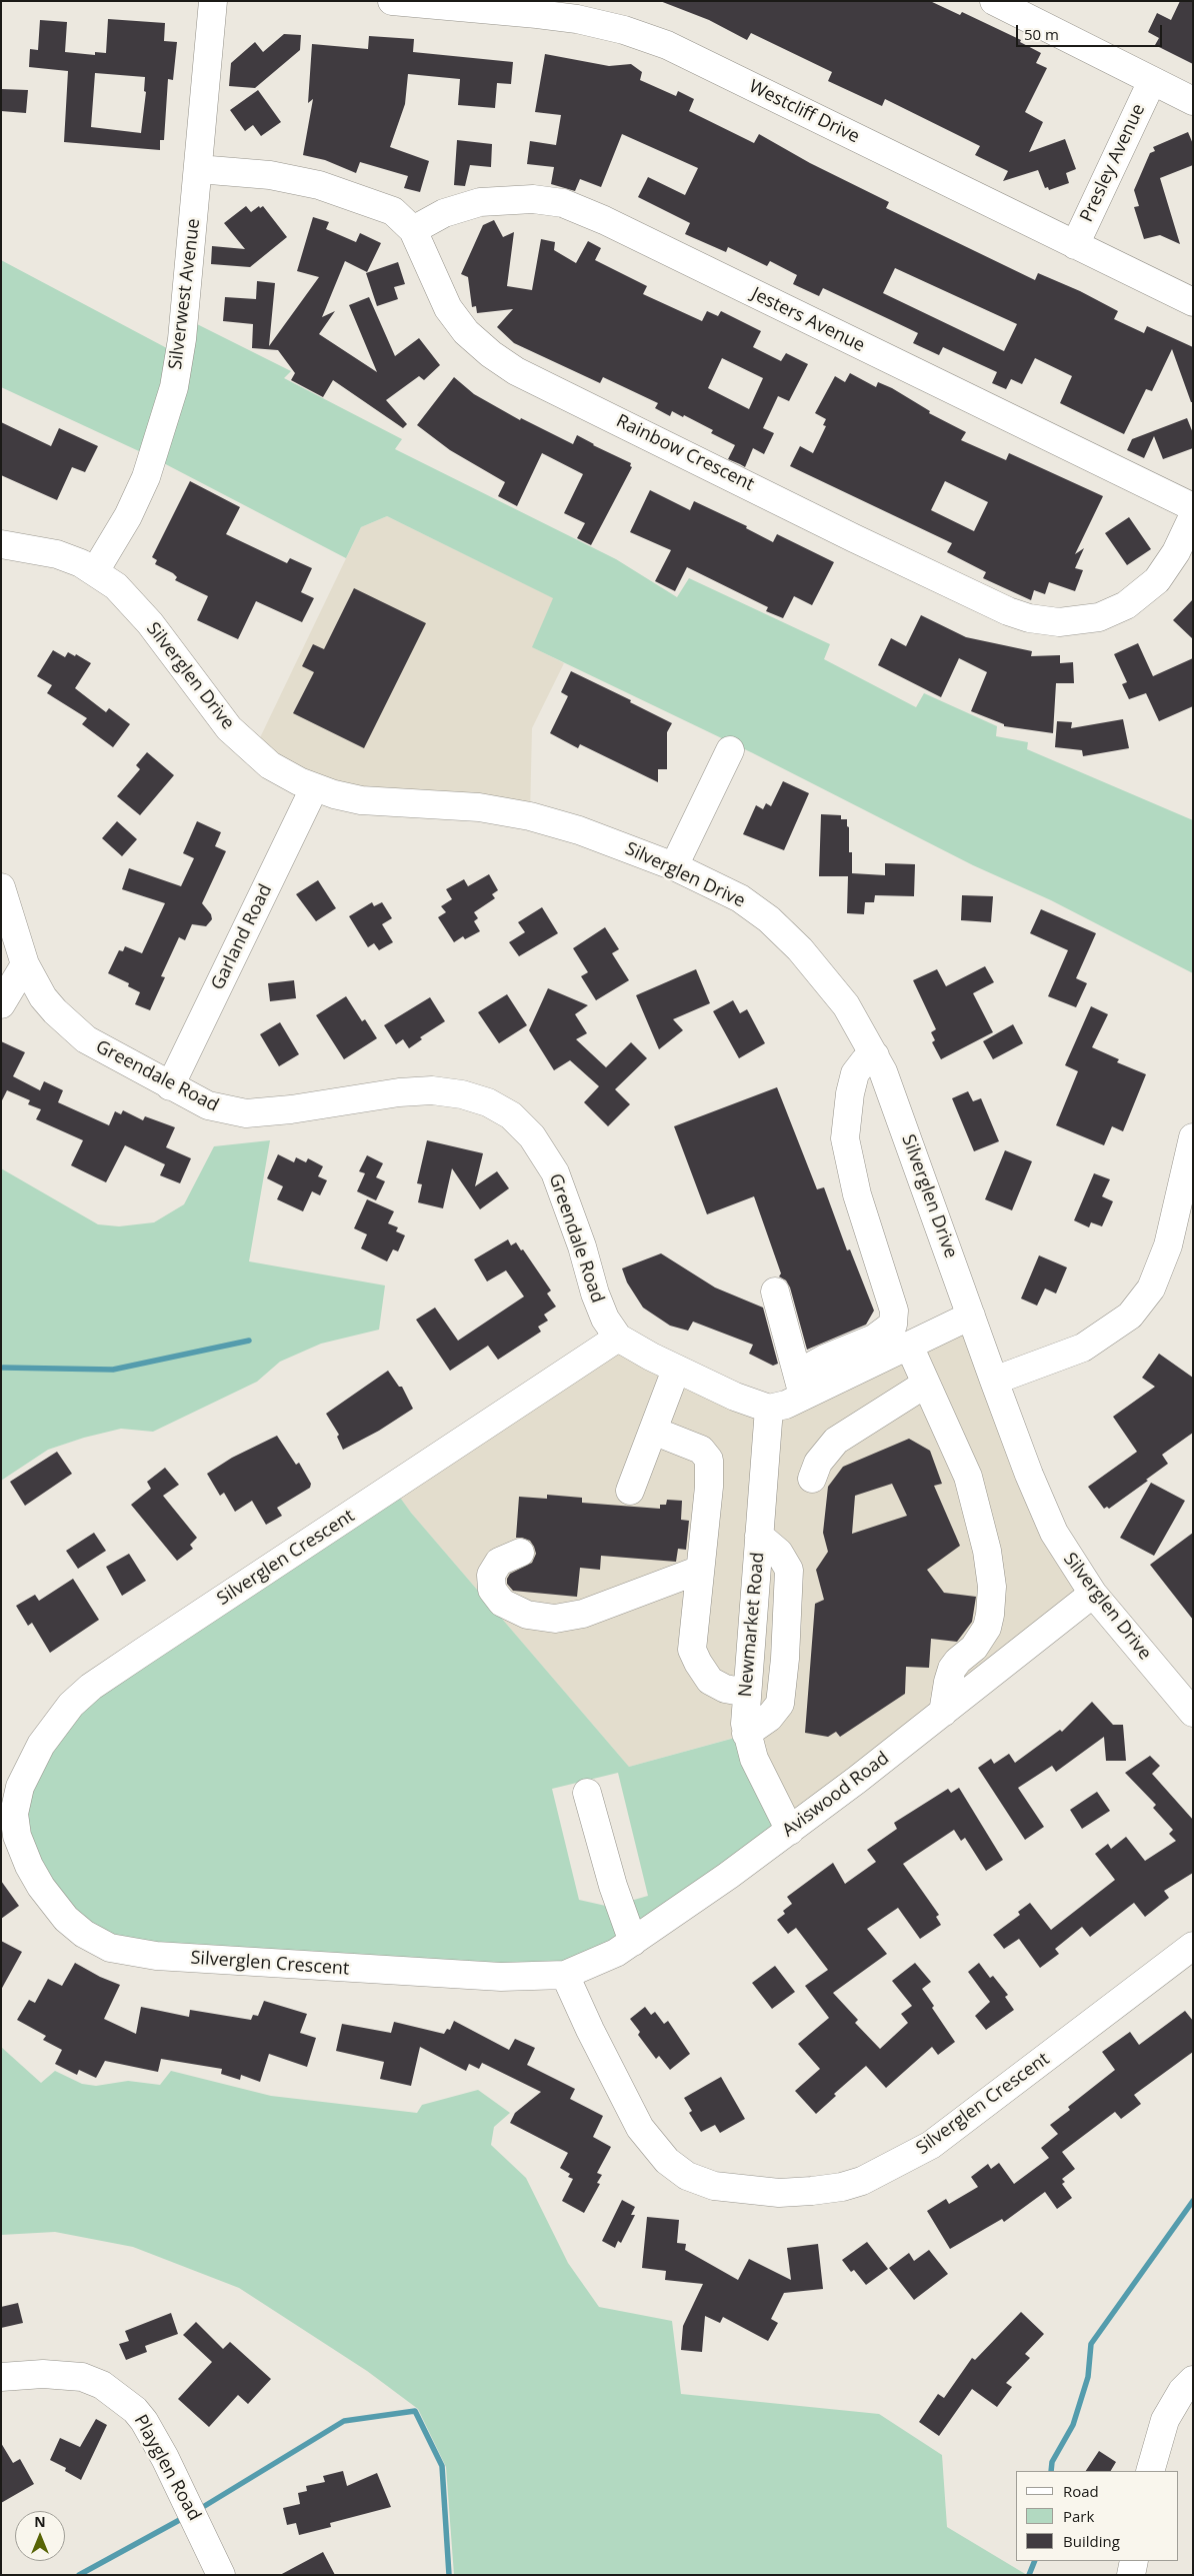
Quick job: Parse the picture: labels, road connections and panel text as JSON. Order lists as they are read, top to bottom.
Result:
{
  "streets": {
    "street": [
      "Westcliff Drive",
      "Presley Avenue",
      "Silverwest Avenue",
      "Jesters Avenue",
      "Rainbow Crescent",
      "Silverglen Drive",
      "Garland Road",
      "Greendale Road",
      "Silverglen Crescent",
      "Newmarket Road",
      "Aviswood Road",
      "Playglen Road"
    ]
  },
  "crossings": [
    ["Westcliff Drive", "Presley Avenue"],
    ["Silverwest Avenue", "Rainbow Crescent"],
    ["Silverwest Avenue", "Silverglen Drive"],
    ["Jesters Avenue", "Rainbow Crescent"],
    ["Silverglen Drive", "Garland Road"],
    ["Silverglen Drive", "Aviswood Road"],
    ["Garland Road", "Greendale Road"],
    ["Greendale Road", "Silverglen Crescent"],
    ["Greendale Road", "Newmarket Road"],
    ["Silverglen Crescent", "Aviswood Road"],
    ["Newmarket Road", "Aviswood Road"]
  ],
  "legend": ["Road", "Park", "Building"],
  "scale_bar": "50 m",
  "north": "top"
}
